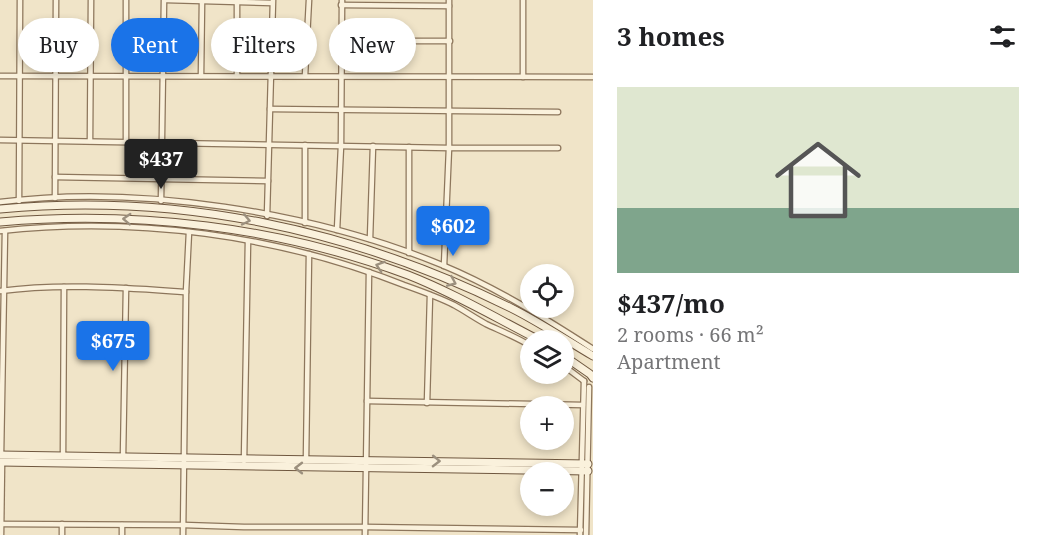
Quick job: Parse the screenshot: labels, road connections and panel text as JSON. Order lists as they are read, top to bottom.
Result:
{
  "page": {
    "heading": "3 homes",
    "chip": [
      "Buy",
      "Rent",
      "Filters",
      "New"
    ],
    "list": [
      {
        "name": "$437/mo",
        "note": "2 rooms · 66 m² · Apartment"
      }
    ],
    "price": ["$437", "$602", "$675"],
    "map_buttons": ["+", "−"]
  }
}
